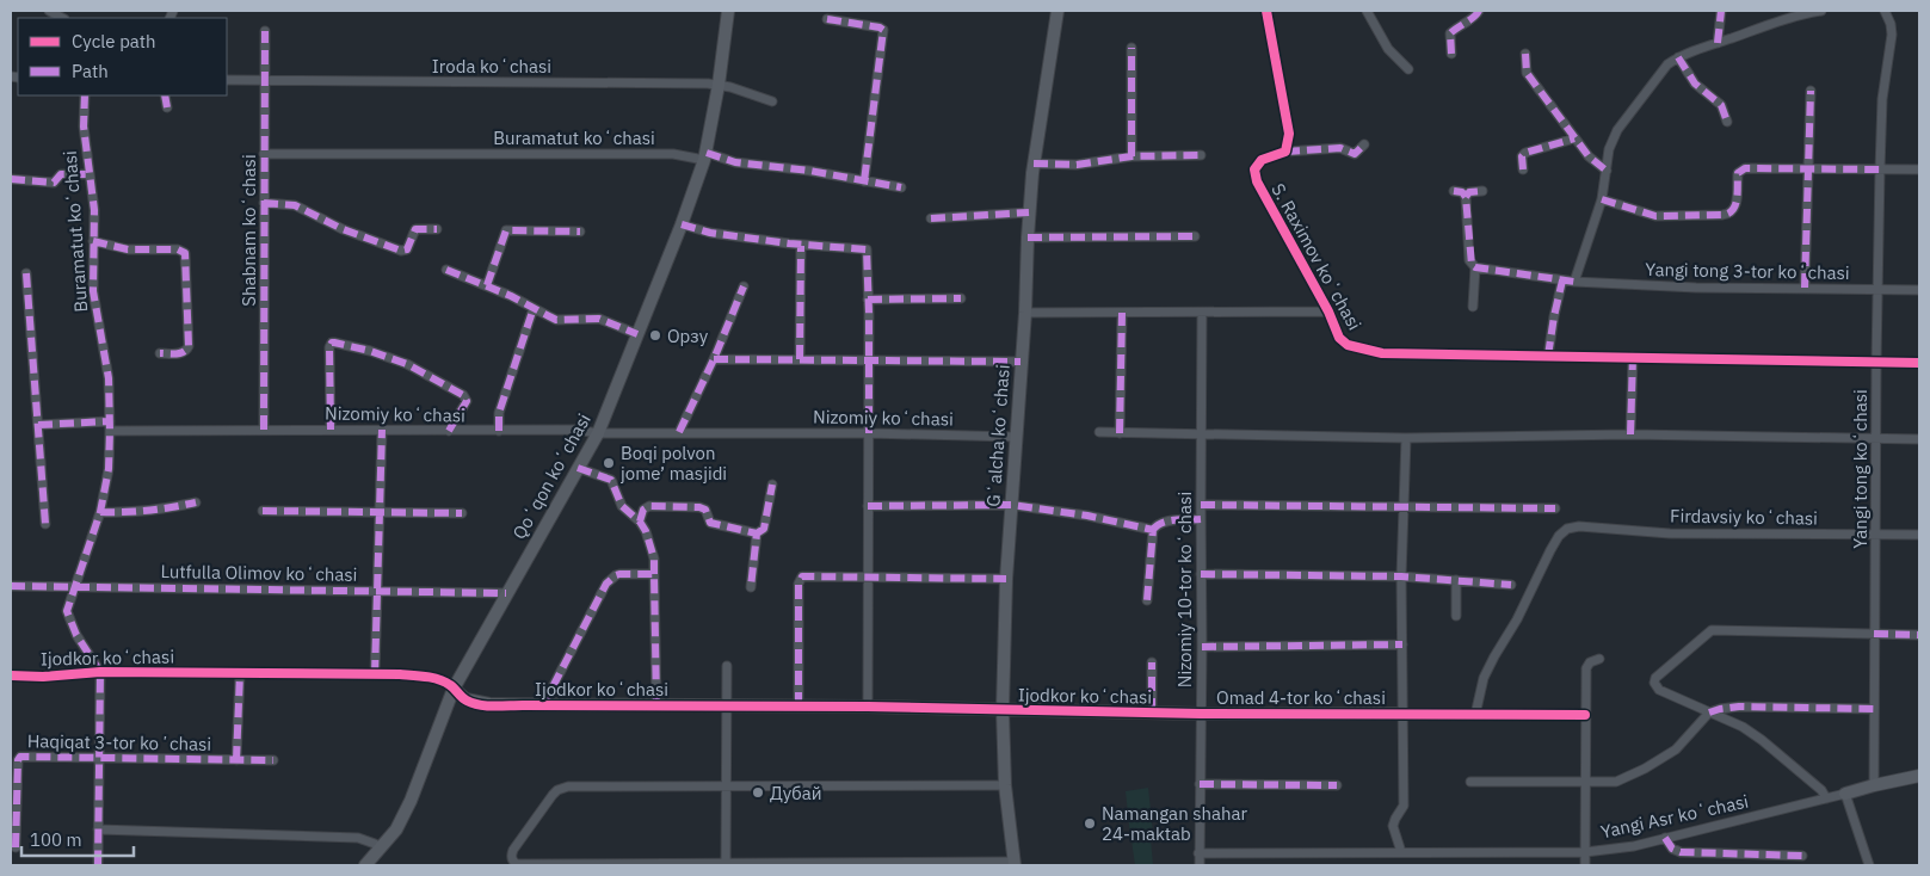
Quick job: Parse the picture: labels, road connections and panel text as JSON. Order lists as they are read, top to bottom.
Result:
{
  "streets": {
    "street": [
      "Iroda koʻchasi",
      "Buramatut koʻchasi",
      "Shabnam koʻchasi",
      "S. Raximov koʻchasi",
      "Yangi tong 3-tor koʻchasi",
      "Nizomiy koʻchasi",
      "Gʻalcha koʻchasi",
      "Yangi tong koʻchasi",
      "Qoʻqon koʻchasi",
      "Firdavsiy koʻchasi",
      "Lutfulla Olimov koʻchasi",
      "Nizomiy 10-tor koʻchasi",
      "Ijodkor koʻchasi",
      "Omad 4-tor koʻchasi",
      "Haqiqat 3-tor koʼchasi",
      "Yangi Asr koʻchasi"
    ]
  },
  "crossings": [
    ["Iroda koʻchasi", "Shabnam koʻchasi"],
    ["Iroda koʻchasi", "Qoʻqon koʻchasi"],
    ["Buramatut koʻchasi", "Shabnam koʻchasi"],
    ["Buramatut koʻchasi", "Nizomiy koʻchasi"],
    ["Buramatut koʻchasi", "Qoʻqon koʻchasi"],
    ["Buramatut koʻchasi", "Lutfulla Olimov koʻchasi"],
    ["Buramatut koʻchasi", "Ijodkor koʻchasi"],
    ["Shabnam koʻchasi", "Nizomiy koʻchasi"],
    ["S. Raximov koʻchasi", "Yangi tong koʻchasi"],
    ["Yangi tong 3-tor koʻchasi", "Yangi tong koʻchasi"],
    ["Nizomiy koʻchasi", "Gʻalcha koʻchasi"],
    ["Nizomiy koʻchasi", "Qoʻqon koʻchasi"],
    ["Gʻalcha koʻchasi", "Ijodkor koʻchasi"],
    ["Yangi tong koʻchasi", "Firdavsiy koʻchasi"],
    ["Qoʻqon koʻchasi", "Lutfulla Olimov koʻchasi"],
    ["Qoʻqon koʻchasi", "Ijodkor koʻchasi"],
    ["Nizomiy 10-tor koʻchasi", "Ijodkor koʻchasi"],
    ["Nizomiy 10-tor koʻchasi", "Omad 4-tor koʻchasi"],
    ["Nizomiy 10-tor koʻchasi", "Yangi Asr koʻchasi"],
    ["Ijodkor koʻchasi", "Omad 4-tor koʻchasi"]
  ],
  "places": [
    "Орзу",
    "Boqi polvon jome’ masjidi",
    "Дубай",
    "Namangan shahar 24-maktab"
  ],
  "legend": ["Cycle path", "Path"],
  "scale_bar": "100 m"
}
